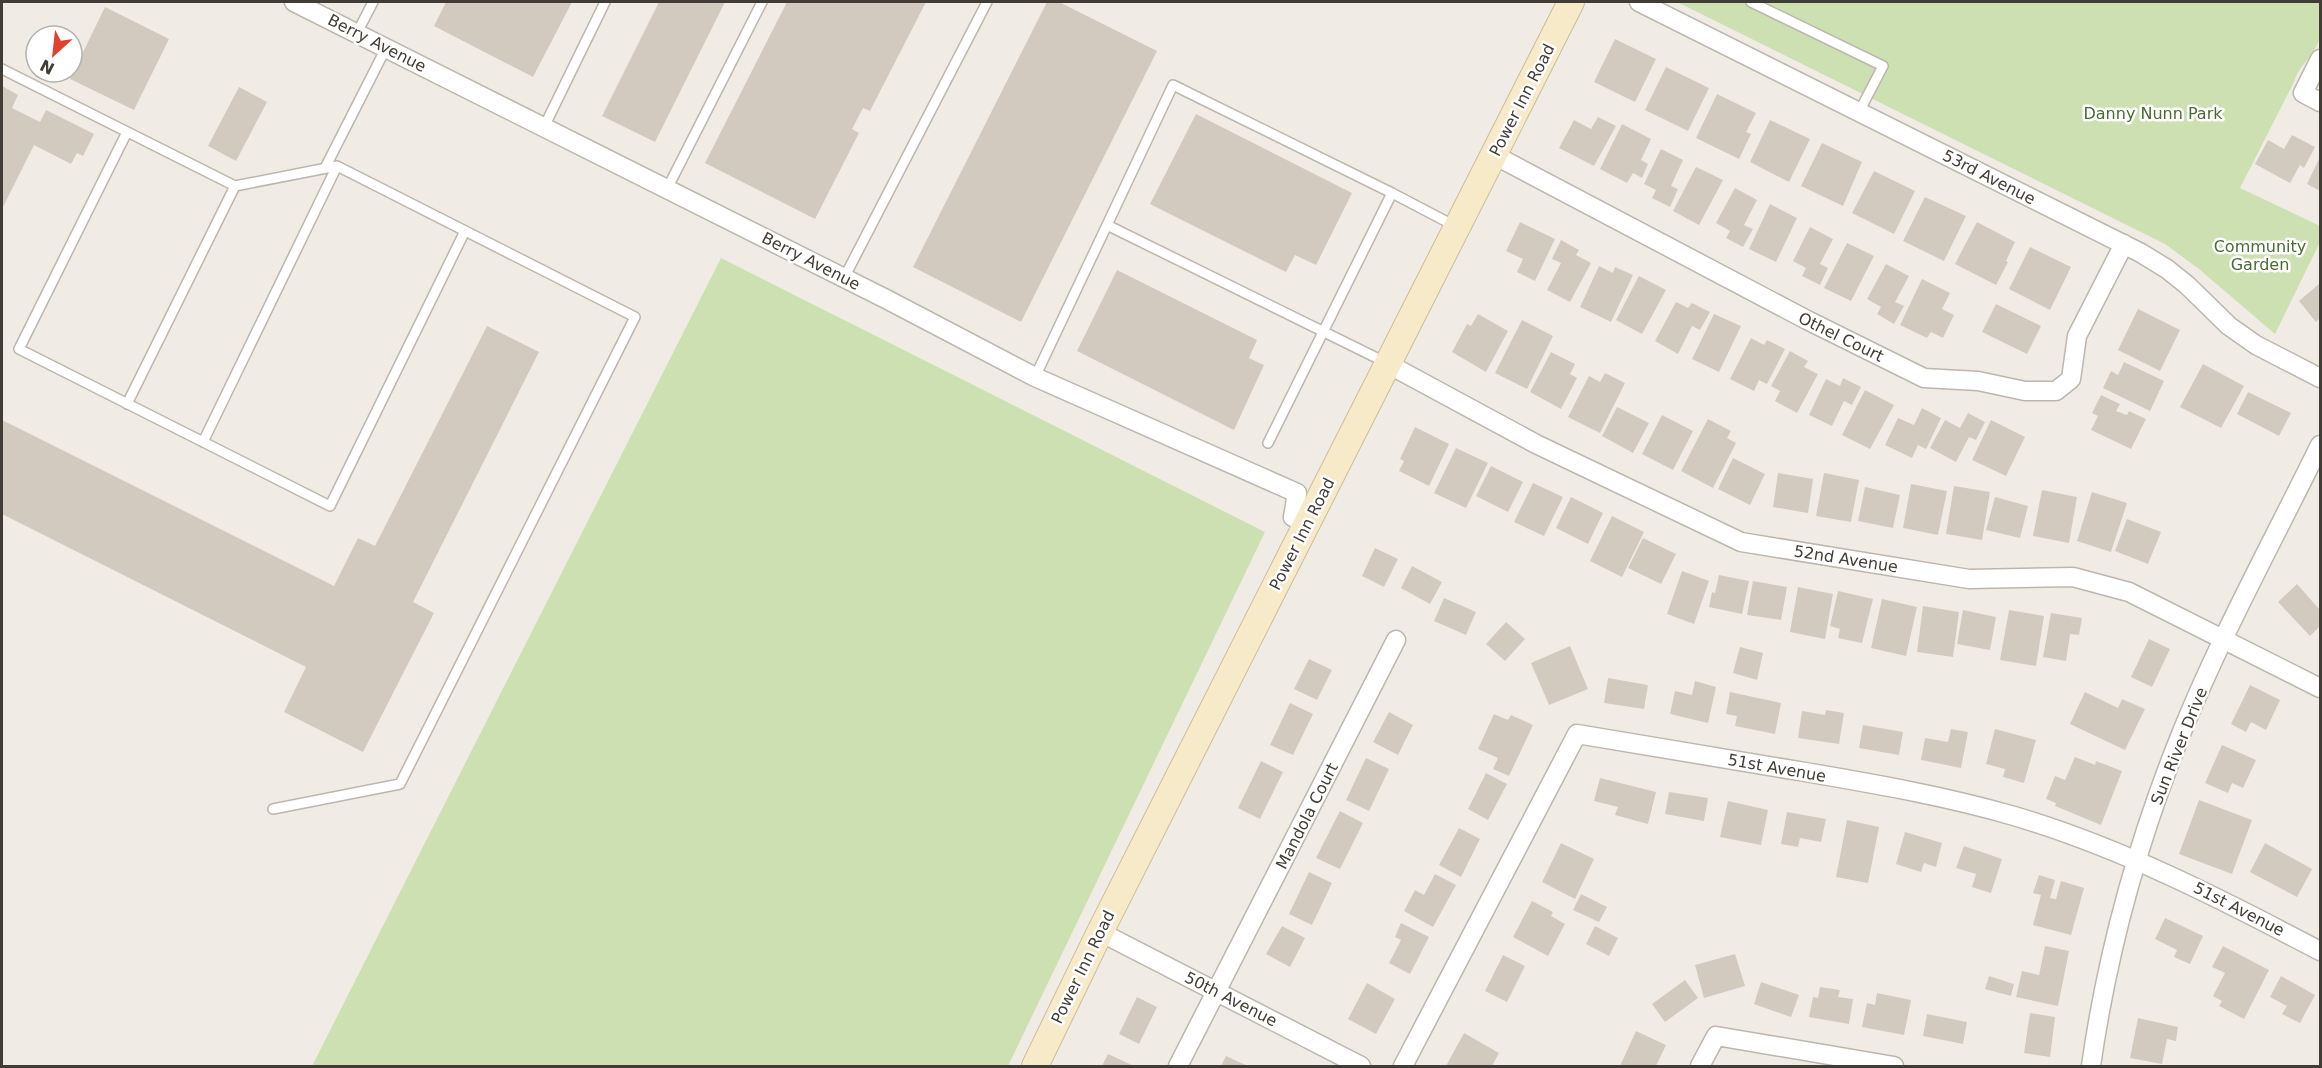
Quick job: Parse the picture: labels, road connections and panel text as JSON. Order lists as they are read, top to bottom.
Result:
{
  "streets": {
    "main road": ["Power Inn Road"],
    "street": [
      "Berry Avenue",
      "53rd Avenue",
      "Othel Court",
      "52nd Avenue",
      "Sun River Drive",
      "51st Avenue",
      "Mandola Court",
      "50th Avenue"
    ]
  },
  "crossings": [
    ["Berry Avenue", "Power Inn Road"],
    ["Power Inn Road", "Othel Court"],
    ["Power Inn Road", "52nd Avenue"],
    ["Power Inn Road", "50th Avenue"],
    ["53rd Avenue", "Othel Court"],
    ["52nd Avenue", "Sun River Drive"],
    ["Sun River Drive", "51st Avenue"],
    ["Mandola Court", "50th Avenue"]
  ],
  "parks": ["Danny Nunn Park", "Community Garden"],
  "north": "bottom left"
}
